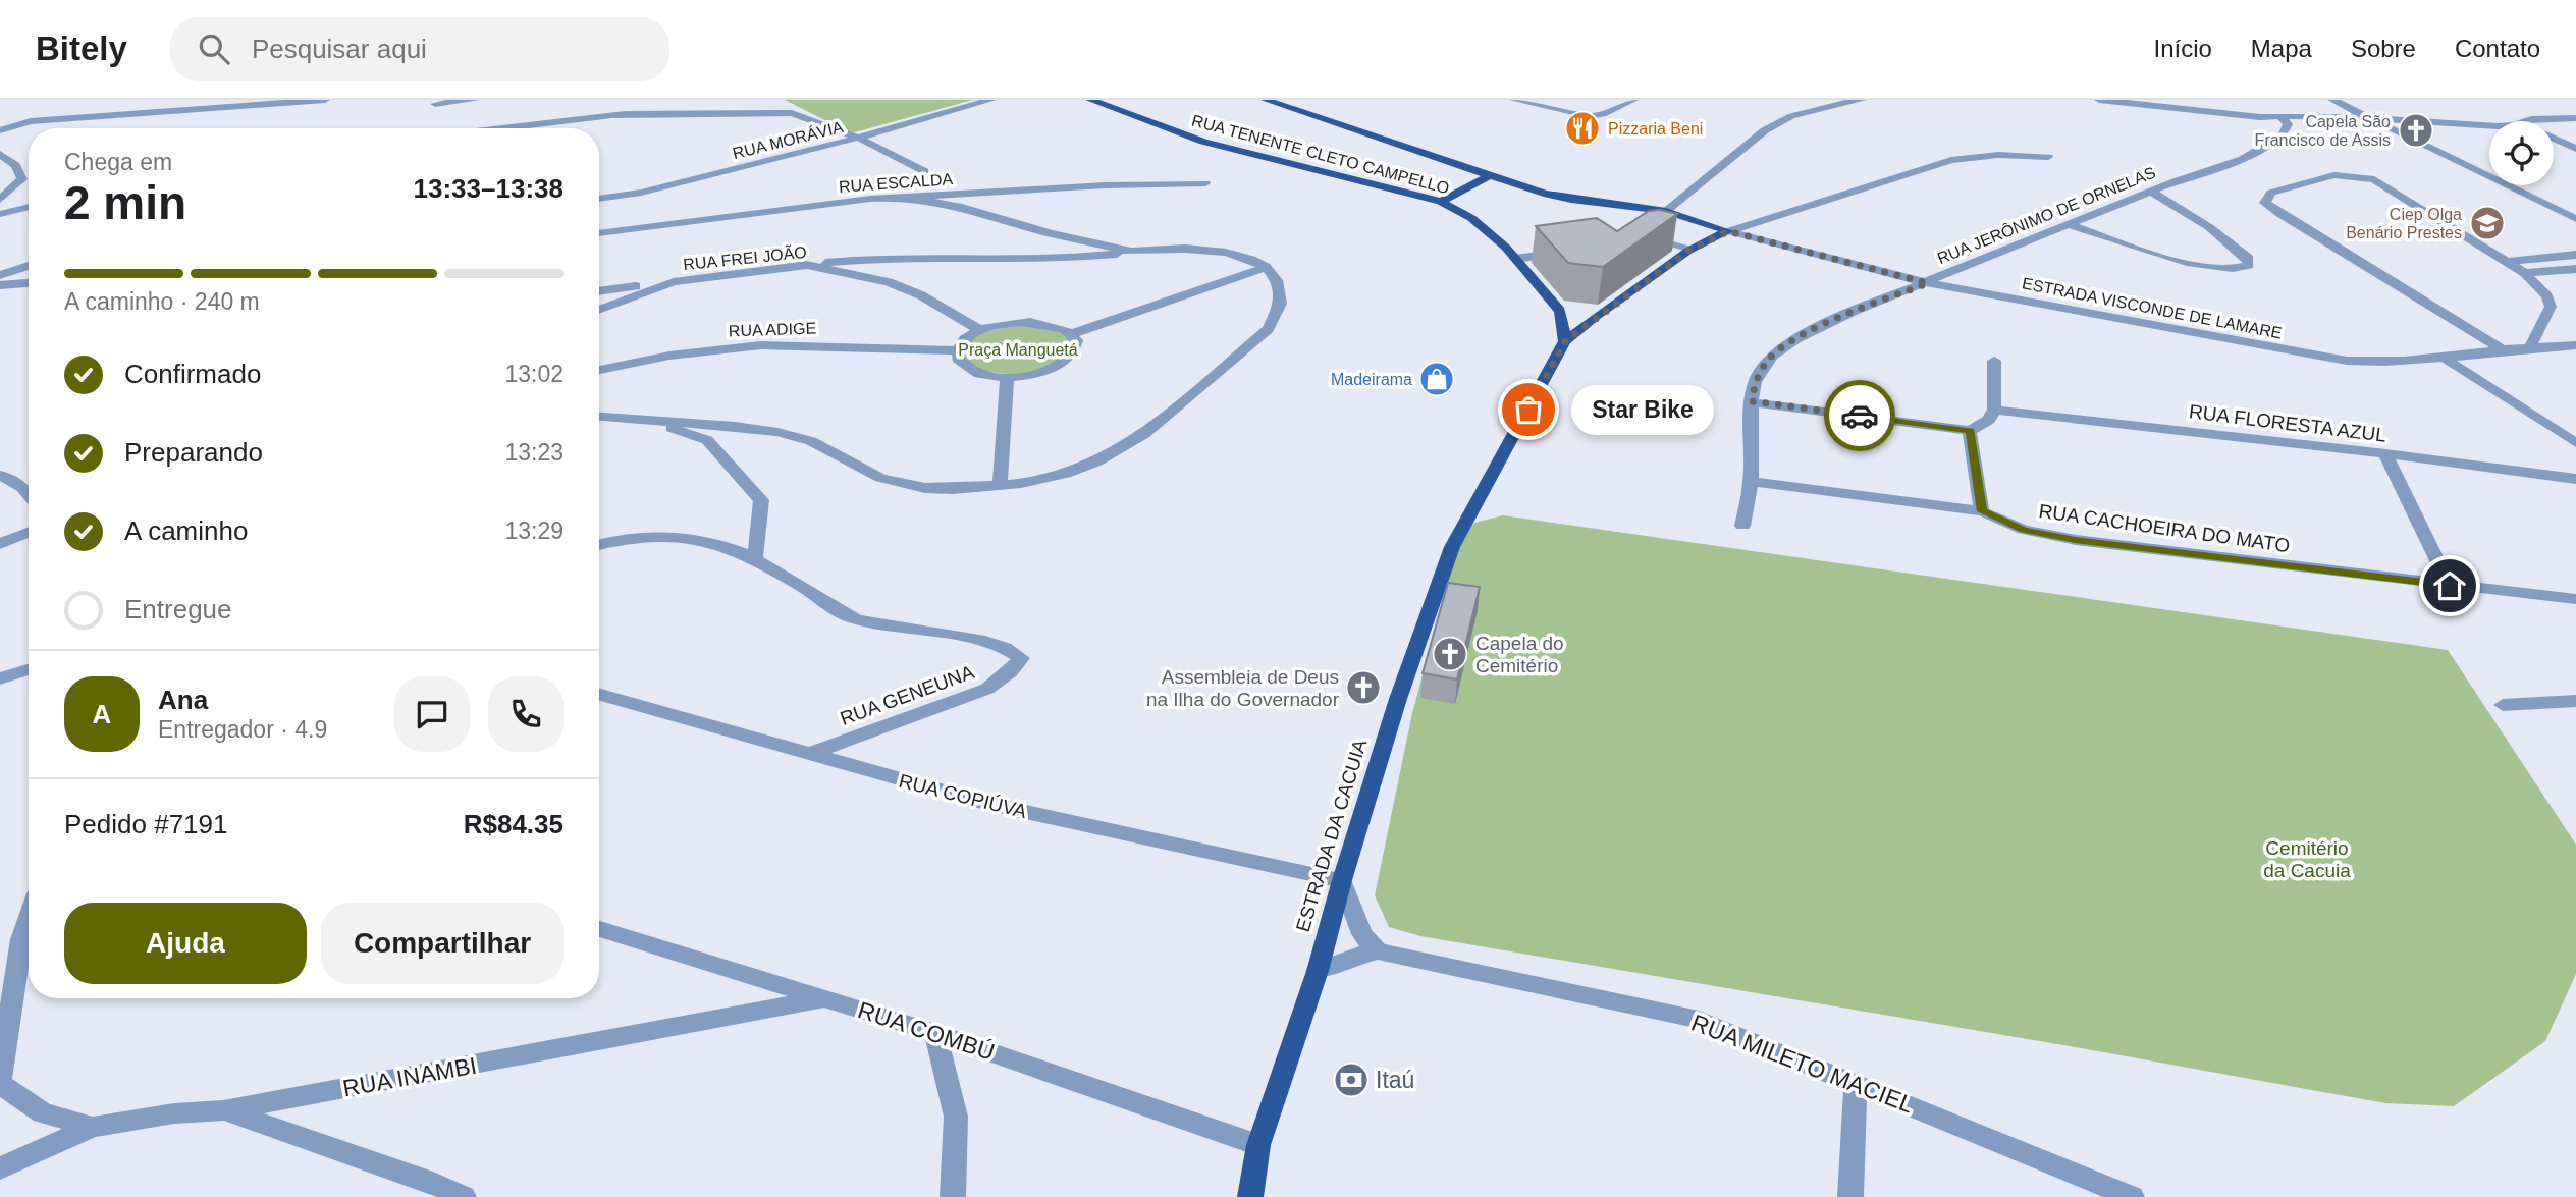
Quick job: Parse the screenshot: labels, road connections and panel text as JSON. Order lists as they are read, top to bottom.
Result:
{
  "streets": {
    "main road": ["RUA TENENTE CLETO CAMPELLO", "ESTRADA DA CACUIA"],
    "street": [
      "RUA MORÁVIA",
      "RUA ESCALDA",
      "RUA JERÔNIMO DE ORNELAS",
      "RUA FREI JOÃO",
      "ESTRADA VISCONDE DE LAMARE",
      "RUA ADIGE",
      "RUA FLORESTA AZUL",
      "RUA CACHOEIRA DO MATO",
      "RUA GENEUNA",
      "RUA COPIÚVA",
      "RUA COMBÚ",
      "RUA MILETO MACIEL",
      "RUA INAMBI"
    ]
  },
  "crossings": [
    ["RUA JERÔNIMO DE ORNELAS", "ESTRADA VISCONDE DE LAMARE"],
    ["RUA JERÔNIMO DE ORNELAS", "RUA CACHOEIRA DO MATO"],
    ["ESTRADA VISCONDE DE LAMARE", "ESTRADA DA CACUIA"],
    ["RUA GENEUNA", "RUA COPIÚVA"],
    ["RUA COPIÚVA", "ESTRADA DA CACUIA"],
    ["ESTRADA DA CACUIA", "RUA COMBÚ"],
    ["ESTRADA DA CACUIA", "RUA MILETO MACIEL"],
    ["RUA COMBÚ", "RUA INAMBI"]
  ],
  "parks": ["Praça Manguetá", "Cemitério da Cacuia"],
  "places": {
    "restaurant": ["Pizzaria Beni"],
    "church": ["Capela São Francisco de Assis", "Capela do Cemitério", "Assembleia de Deus na Ilha do Governador"],
    "school or university": ["Ciep Olga Benário Prestes"],
    "shop": ["Madeirama"],
    "other": ["Star Bike"],
    "bank": ["Itaú"]
  },
  "page": {
    "header": "Bitely",
    "search": "Pesquisar aqui",
    "nav": [
      "Início",
      "Mapa",
      "Sobre",
      "Contato"
    ],
    "heading": ["2 min", "Chega em", "13:33–13:38"],
    "panel": [
      "Ana",
      "Entregador · 4.9",
      "Pedido #7191",
      "R$84.35"
    ],
    "bar": "A caminho · 240 m",
    "list": [
      ["Confirmado", "13:02"],
      ["Preparando", "13:23"],
      ["A caminho", "13:29"],
      "Entregue"
    ],
    "bubble": "Star Bike",
    "round": "A",
    "buttons": ["Ajuda", "Compartilhar"]
  }
}
